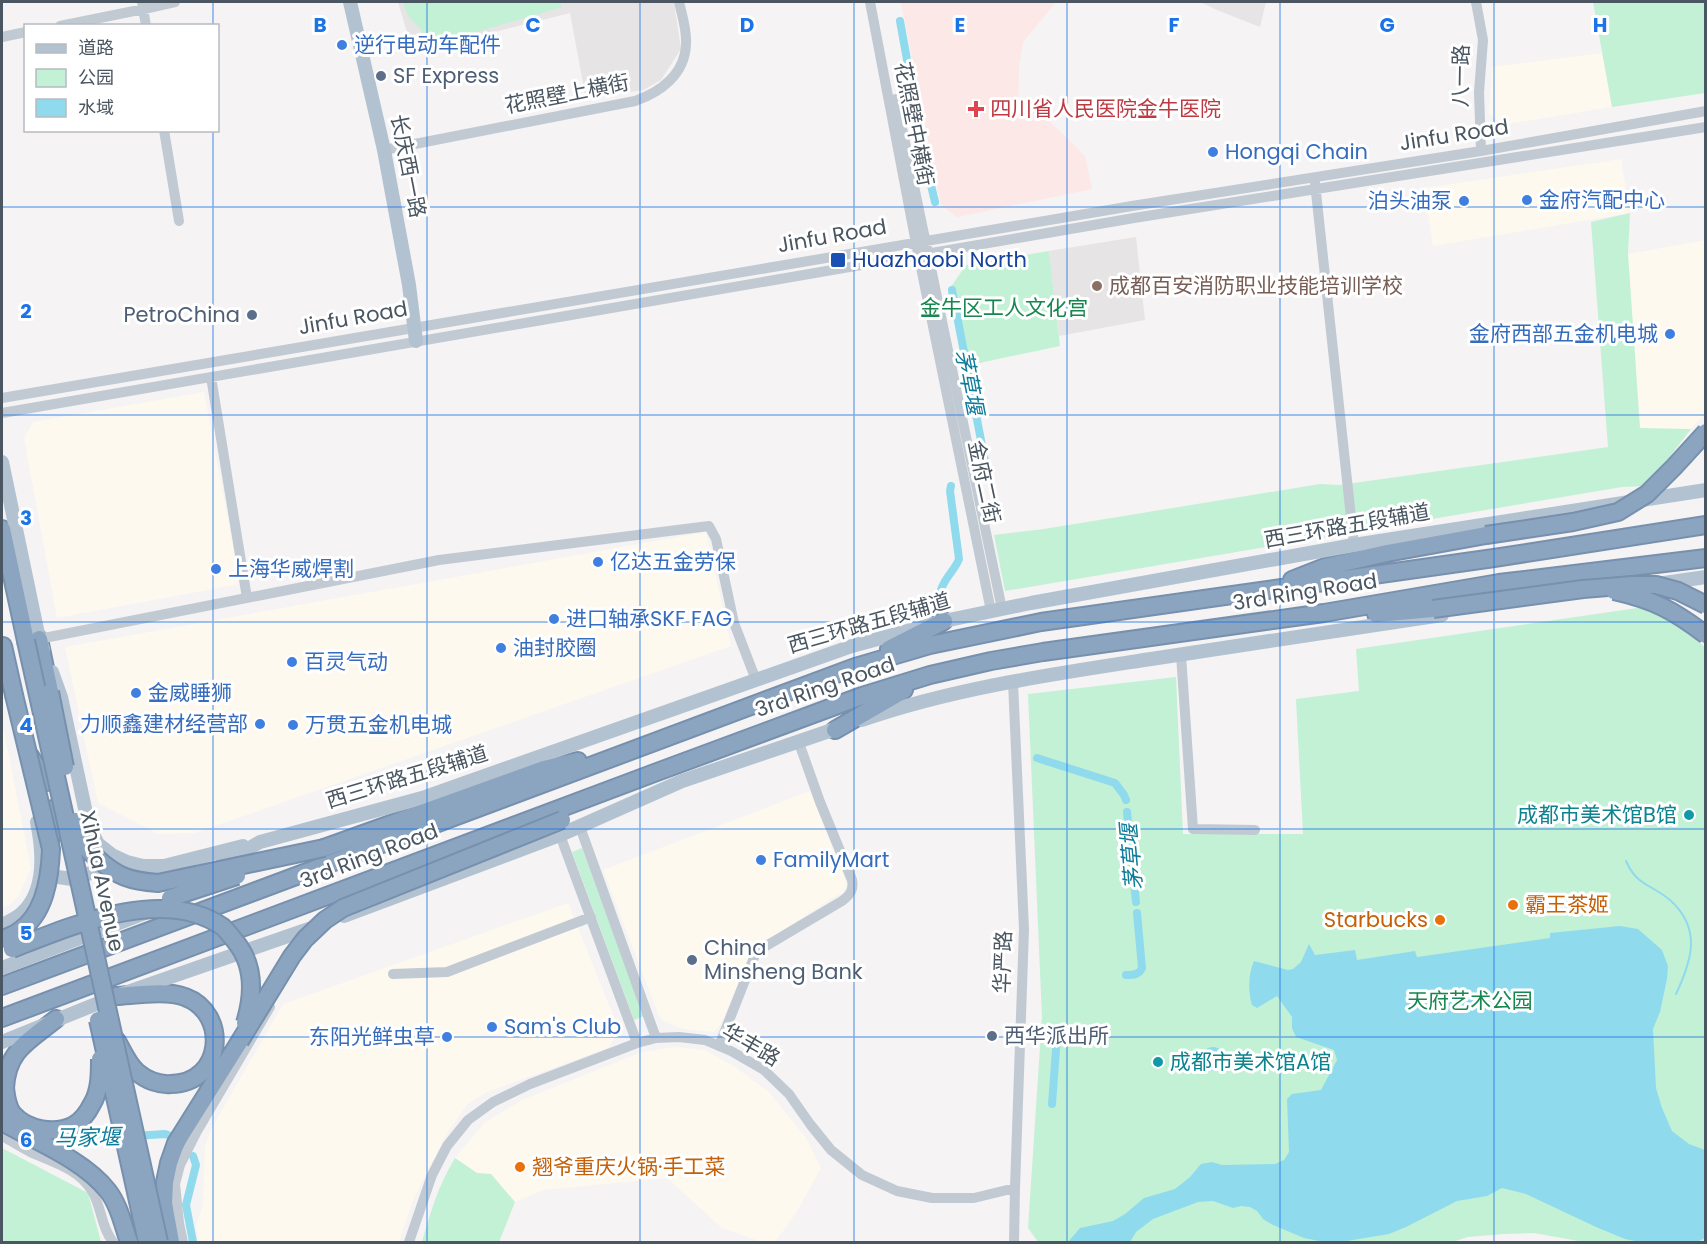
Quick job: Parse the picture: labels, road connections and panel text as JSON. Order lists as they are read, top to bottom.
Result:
{
  "streets": {
    "highway": ["3rd Ring Road", "Xihua Avenue"],
    "main road": ["长庆西一路", "西三环路五段辅道"],
    "street": [
      "八一路",
      "花照壁上横街",
      "花照壁中横街",
      "Jinfu Road",
      "金府二街",
      "华严路",
      "华丰路"
    ]
  },
  "crossings": [
    ["八一路", "Jinfu Road"],
    ["花照壁上横街", "长庆西一路"],
    ["花照壁中横街", "Jinfu Road"],
    ["花照壁中横街", "金府二街"],
    ["Jinfu Road", "长庆西一路"],
    ["Jinfu Road", "金府二街"],
    ["金府二街", "西三环路五段辅道"],
    ["华严路", "华丰路"]
  ],
  "water": ["茅草堰", "马家堰"],
  "parks": ["金牛区工人文化宫", "天府艺术公园"],
  "places": {
    "other": [
      "逆行电动车配件",
      "SF Express",
      "Hongqi Chain",
      "金府汽配中心",
      "泊头油泵",
      "成都百安消防职业技能培训学校",
      "PetroChina",
      "金府西部五金机电城",
      "亿达五金劳保",
      "上海华威焊割",
      "进口轴承SKF FAG",
      "油封胶圈",
      "百灵气动",
      "金威睡狮",
      "力顺鑫建材经营部",
      "万贯五金机电城",
      "成都市美术馆B馆",
      "FamilyMart",
      "霸王茶姬",
      "Starbucks",
      "China Minsheng Bank",
      "Sam's Club",
      "西华派出所",
      "东阳光鲜虫草",
      "成都市美术馆A馆",
      "翘爷重庆火锅·手工菜"
    ],
    "health": ["四川省人民医院金牛医院"],
    "transit": ["Huazhaobi North"]
  },
  "legend": ["道路", "公园", "水域"],
  "grid": {
    "columns": [
      "B",
      "C",
      "D",
      "E",
      "F",
      "G",
      "H"
    ],
    "rows": [
      "2",
      "3",
      "4",
      "5",
      "6"
    ]
  }
}
